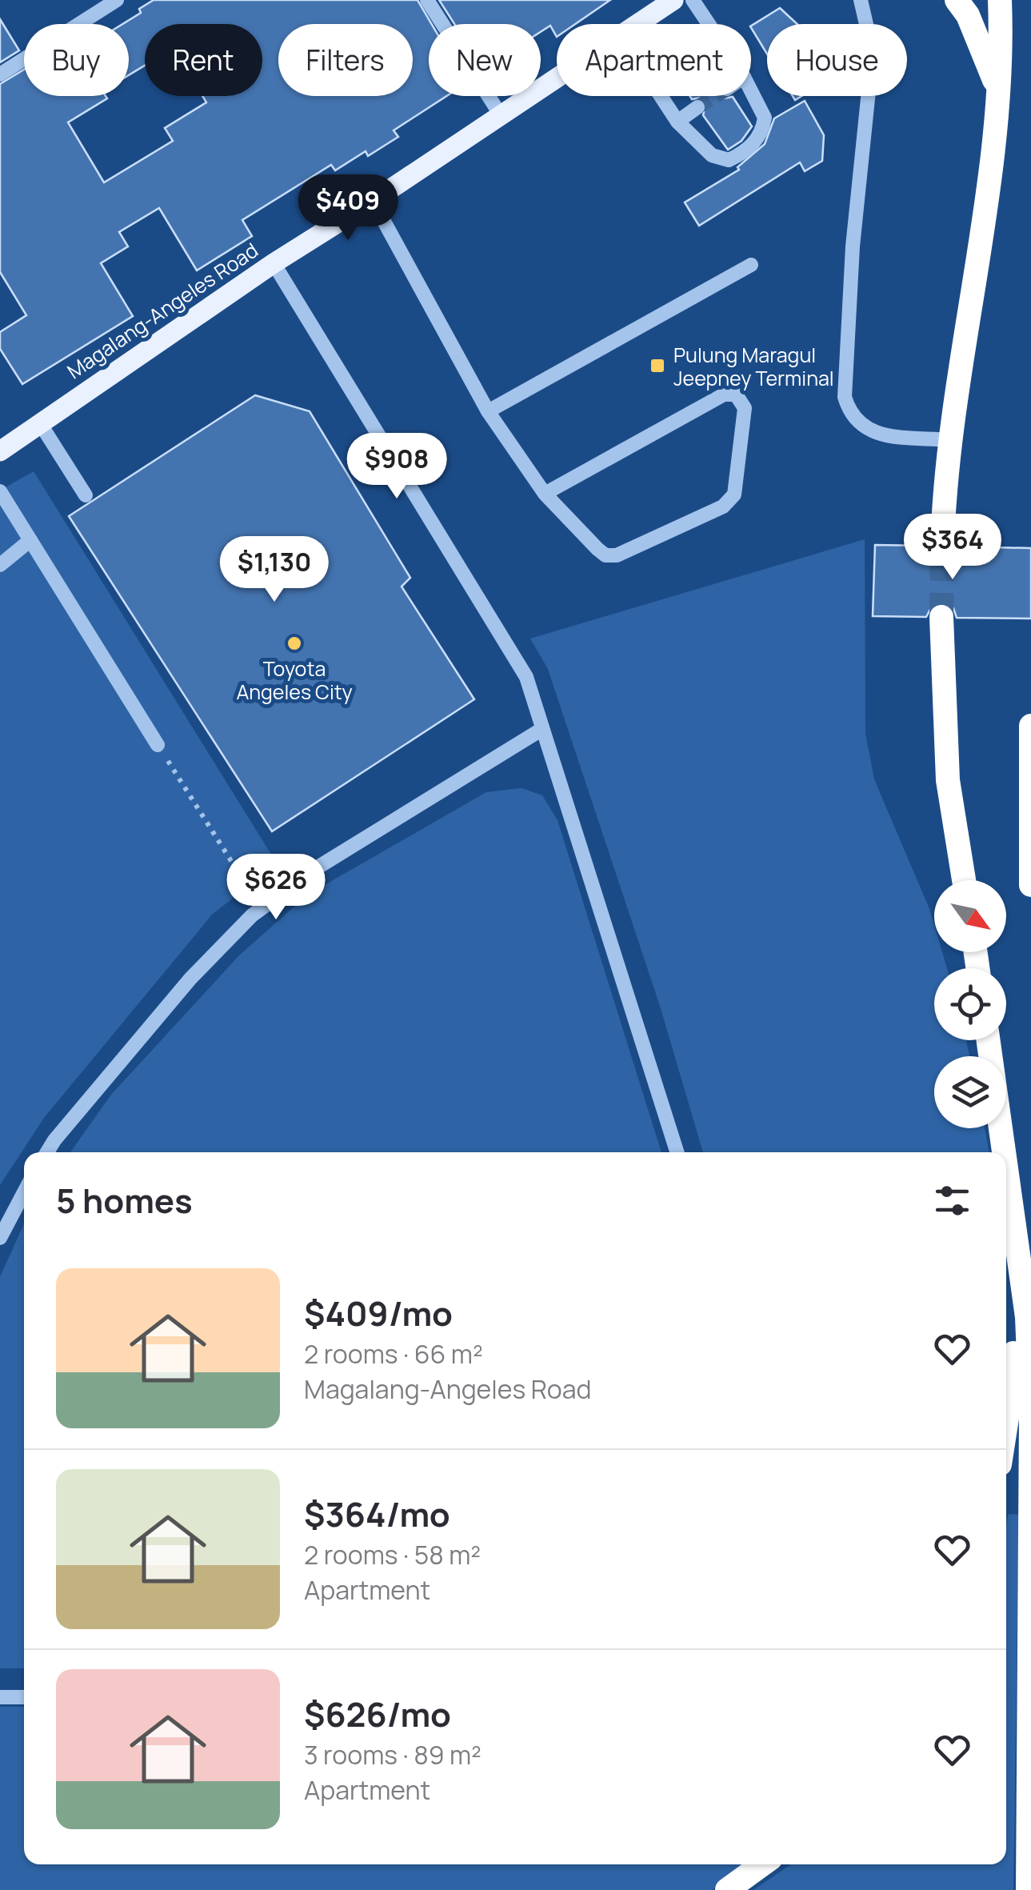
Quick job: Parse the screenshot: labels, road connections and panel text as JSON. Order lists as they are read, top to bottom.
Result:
{
  "streets": {
    "main road": ["Magalang-Angeles Road"]
  },
  "places": {
    "transit": ["Pulung Maragul Jeepney Terminal"],
    "other": ["Toyota Angeles City"]
  },
  "north": "bottom right",
  "page": {
    "chip": [
      "Buy",
      "Rent",
      "Filters",
      "New",
      "Apartment",
      "House"
    ],
    "price": [
      "$409",
      "$908",
      "$364",
      "$1,130",
      "$626"
    ],
    "heading": "5 homes",
    "list": [
      {
        "name": "$409/mo",
        "note": "2 rooms · 66 m² · Magalang-Angeles Road"
      },
      {
        "name": "$364/mo",
        "note": "2 rooms · 58 m² · Apartment"
      },
      {
        "name": "$626/mo",
        "note": "3 rooms · 89 m² · Apartment"
      }
    ]
  }
}
